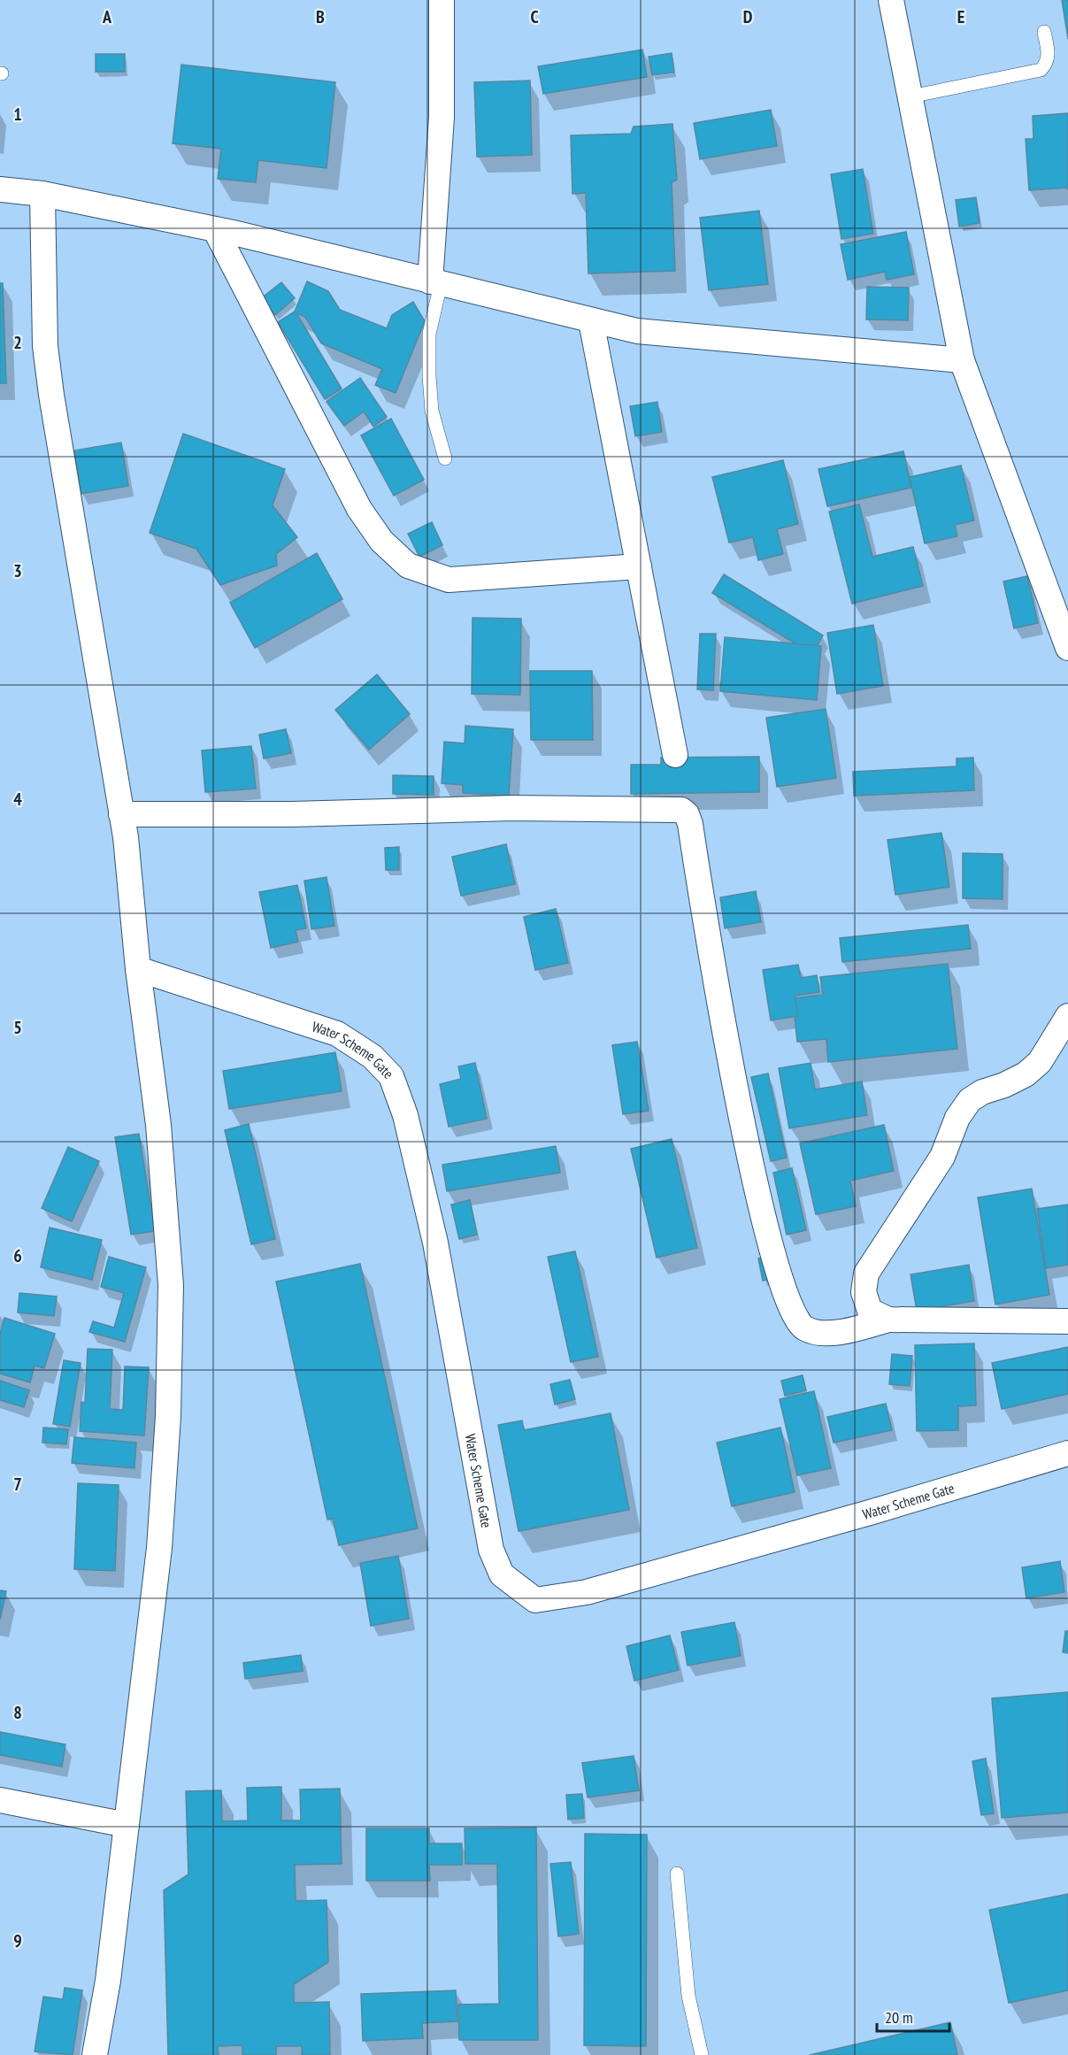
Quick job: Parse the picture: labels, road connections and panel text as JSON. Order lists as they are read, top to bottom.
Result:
{
  "streets": {
    "street": ["Water Scheme Gate"]
  },
  "scale_bar": "20 m",
  "grid": {
    "columns": [
      "A",
      "B",
      "C",
      "D",
      "E"
    ],
    "rows": [
      "1",
      "2",
      "3",
      "4",
      "5",
      "6",
      "7",
      "8",
      "9"
    ]
  }
}
